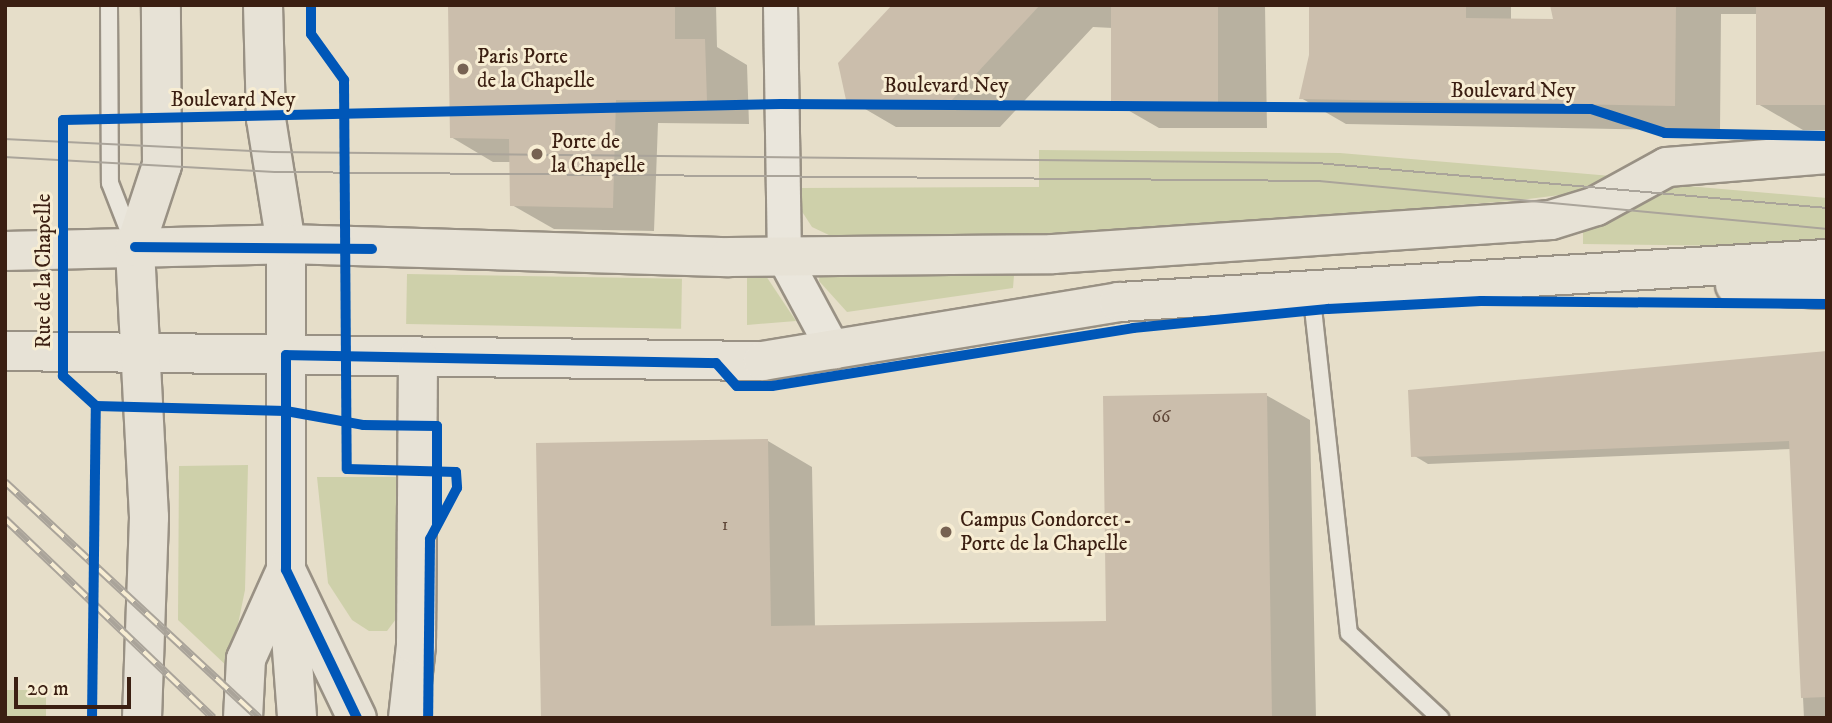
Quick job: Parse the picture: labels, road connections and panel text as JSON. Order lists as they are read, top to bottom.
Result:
{
  "streets": {
    "cycle path": ["Boulevard Ney"]
  },
  "places": ["Paris Porte de la Chapelle", "Porte de la Chapelle", "Campus Condorcet - Porte de la Chapelle"],
  "house_numbers": ["66", "1"],
  "scale_bar": "20 m"
}
